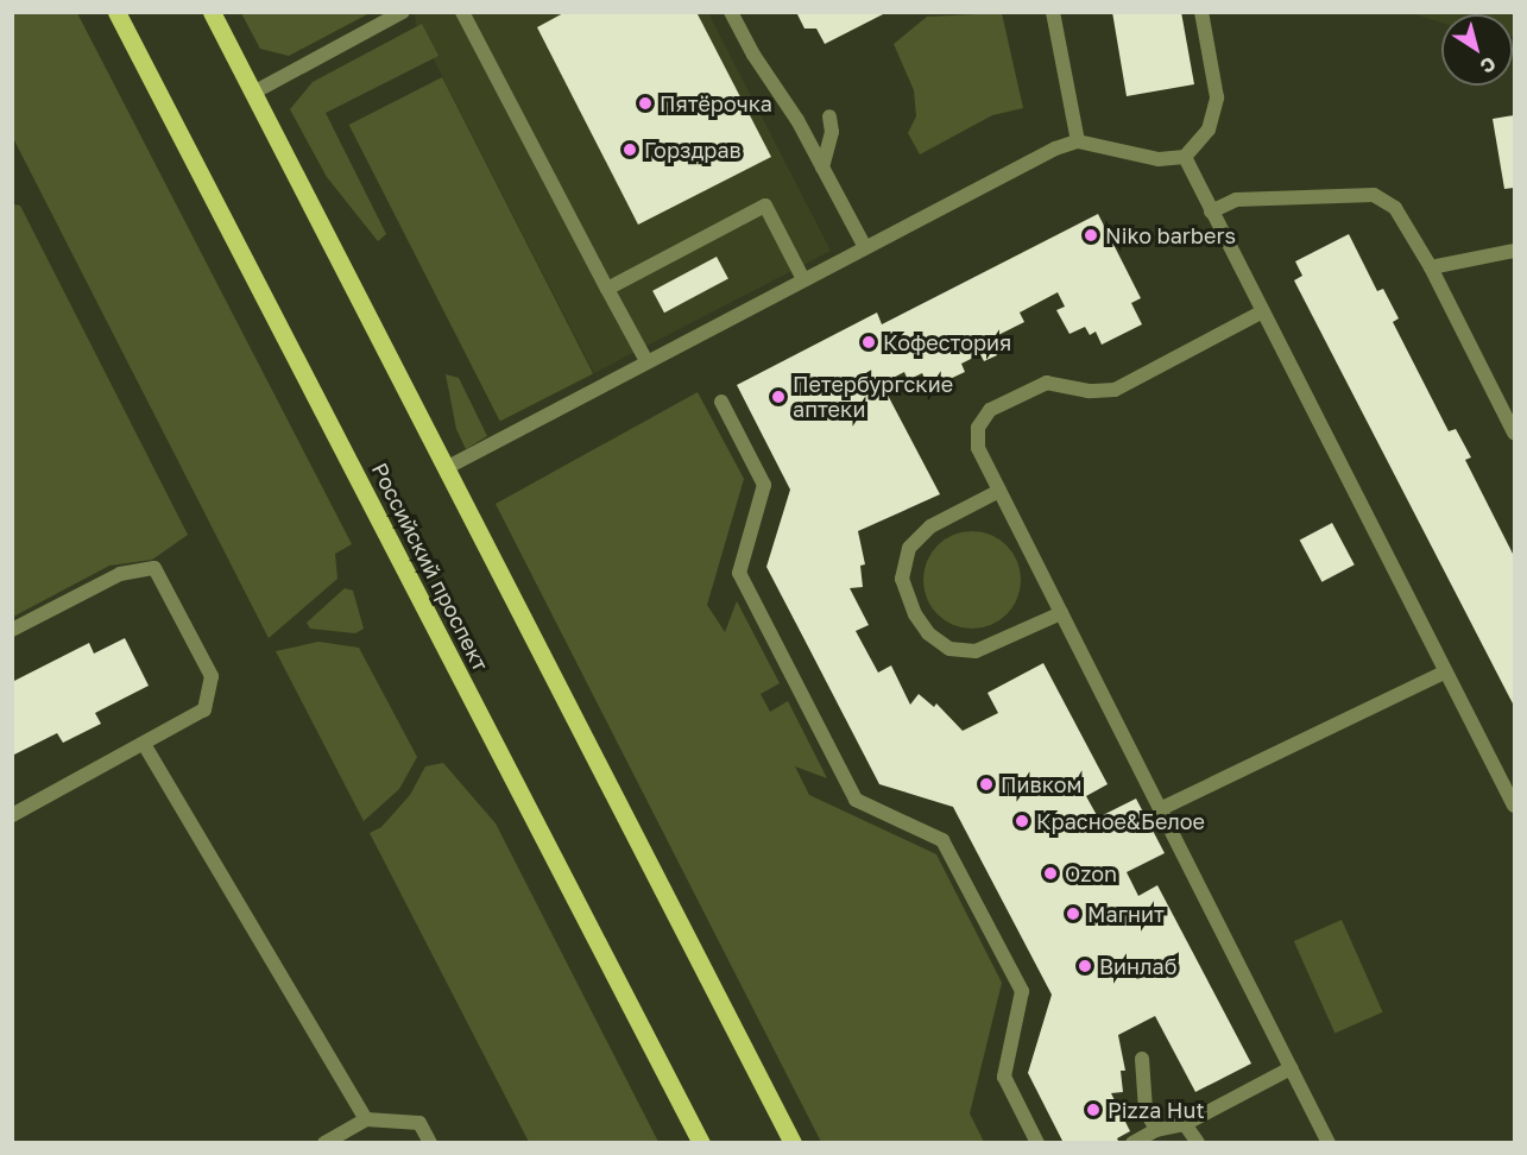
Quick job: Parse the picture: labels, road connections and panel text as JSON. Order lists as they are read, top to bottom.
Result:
{
  "streets": {
    "main road": ["Российский проспект"]
  },
  "places": [
    "Пятёрочка",
    "Горздрав",
    "Niko barbers",
    "Кофестория",
    "Петербургские аптеки",
    "Пивком",
    "Красное&Белое",
    "Ozon",
    "Магнит",
    "Винлаб",
    "Pizza Hut"
  ],
  "north": "bottom right"
}
